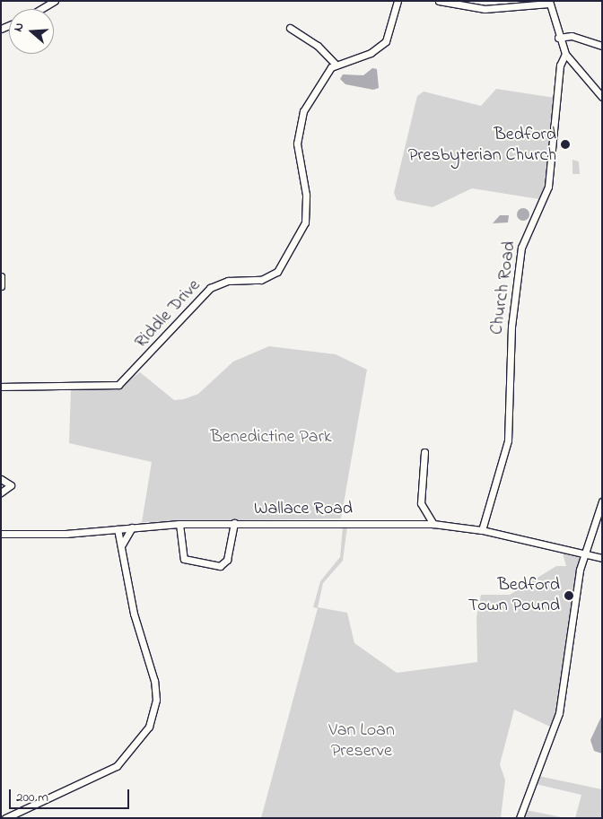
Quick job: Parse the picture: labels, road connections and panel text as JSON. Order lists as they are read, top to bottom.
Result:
{
  "streets": {
    "street": ["Church Road", "Riddle Drive", "Wallace Road"]
  },
  "crossings": [
    ["Church Road", "Wallace Road"]
  ],
  "parks": ["Benedictine Park", "Van Loan Preserve"],
  "places": ["Bedford Presbyterian Church", "Bedford Town Pound"],
  "scale_bar": "200 m",
  "north": "left"
}
